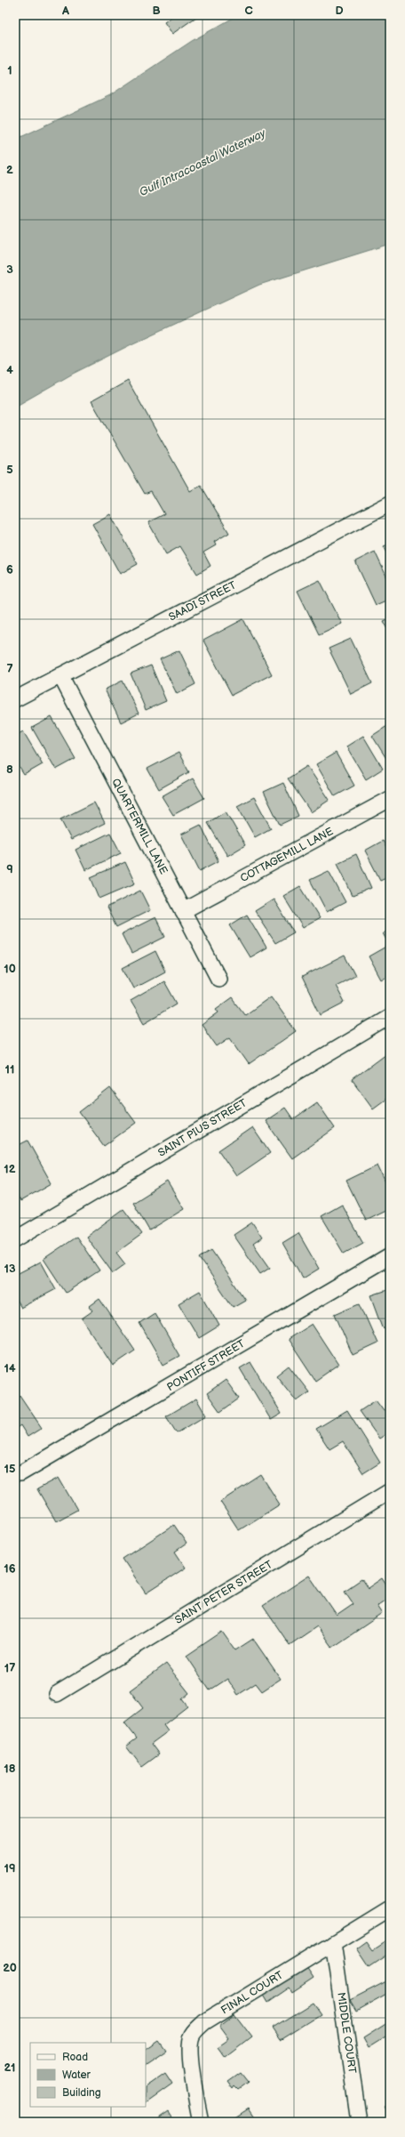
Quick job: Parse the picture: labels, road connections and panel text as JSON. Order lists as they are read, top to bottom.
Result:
{
  "streets": {
    "street": [
      "SAADI STREET",
      "QUARTERMILL LANE",
      "COTTAGEMILL LANE",
      "SAINT PIUS STREET",
      "PONTIFF STREET",
      "SAINT PETER STREET",
      "FINAL COURT",
      "MIDDLE COURT"
    ]
  },
  "crossings": [
    ["SAADI STREET", "QUARTERMILL LANE"],
    ["QUARTERMILL LANE", "COTTAGEMILL LANE"],
    ["FINAL COURT", "MIDDLE COURT"]
  ],
  "water": ["Gulf Intracoastal Waterway"],
  "legend": ["Road", "Water", "Building"],
  "grid": {
    "columns": [
      "A",
      "B",
      "C",
      "D"
    ],
    "rows": [
      "1",
      "2",
      "3",
      "4",
      "5",
      "6",
      "7",
      "8",
      "9",
      "10",
      "11",
      "12",
      "13",
      "14",
      "15",
      "16",
      "17",
      "18",
      "19",
      "20",
      "21"
    ]
  }
}
